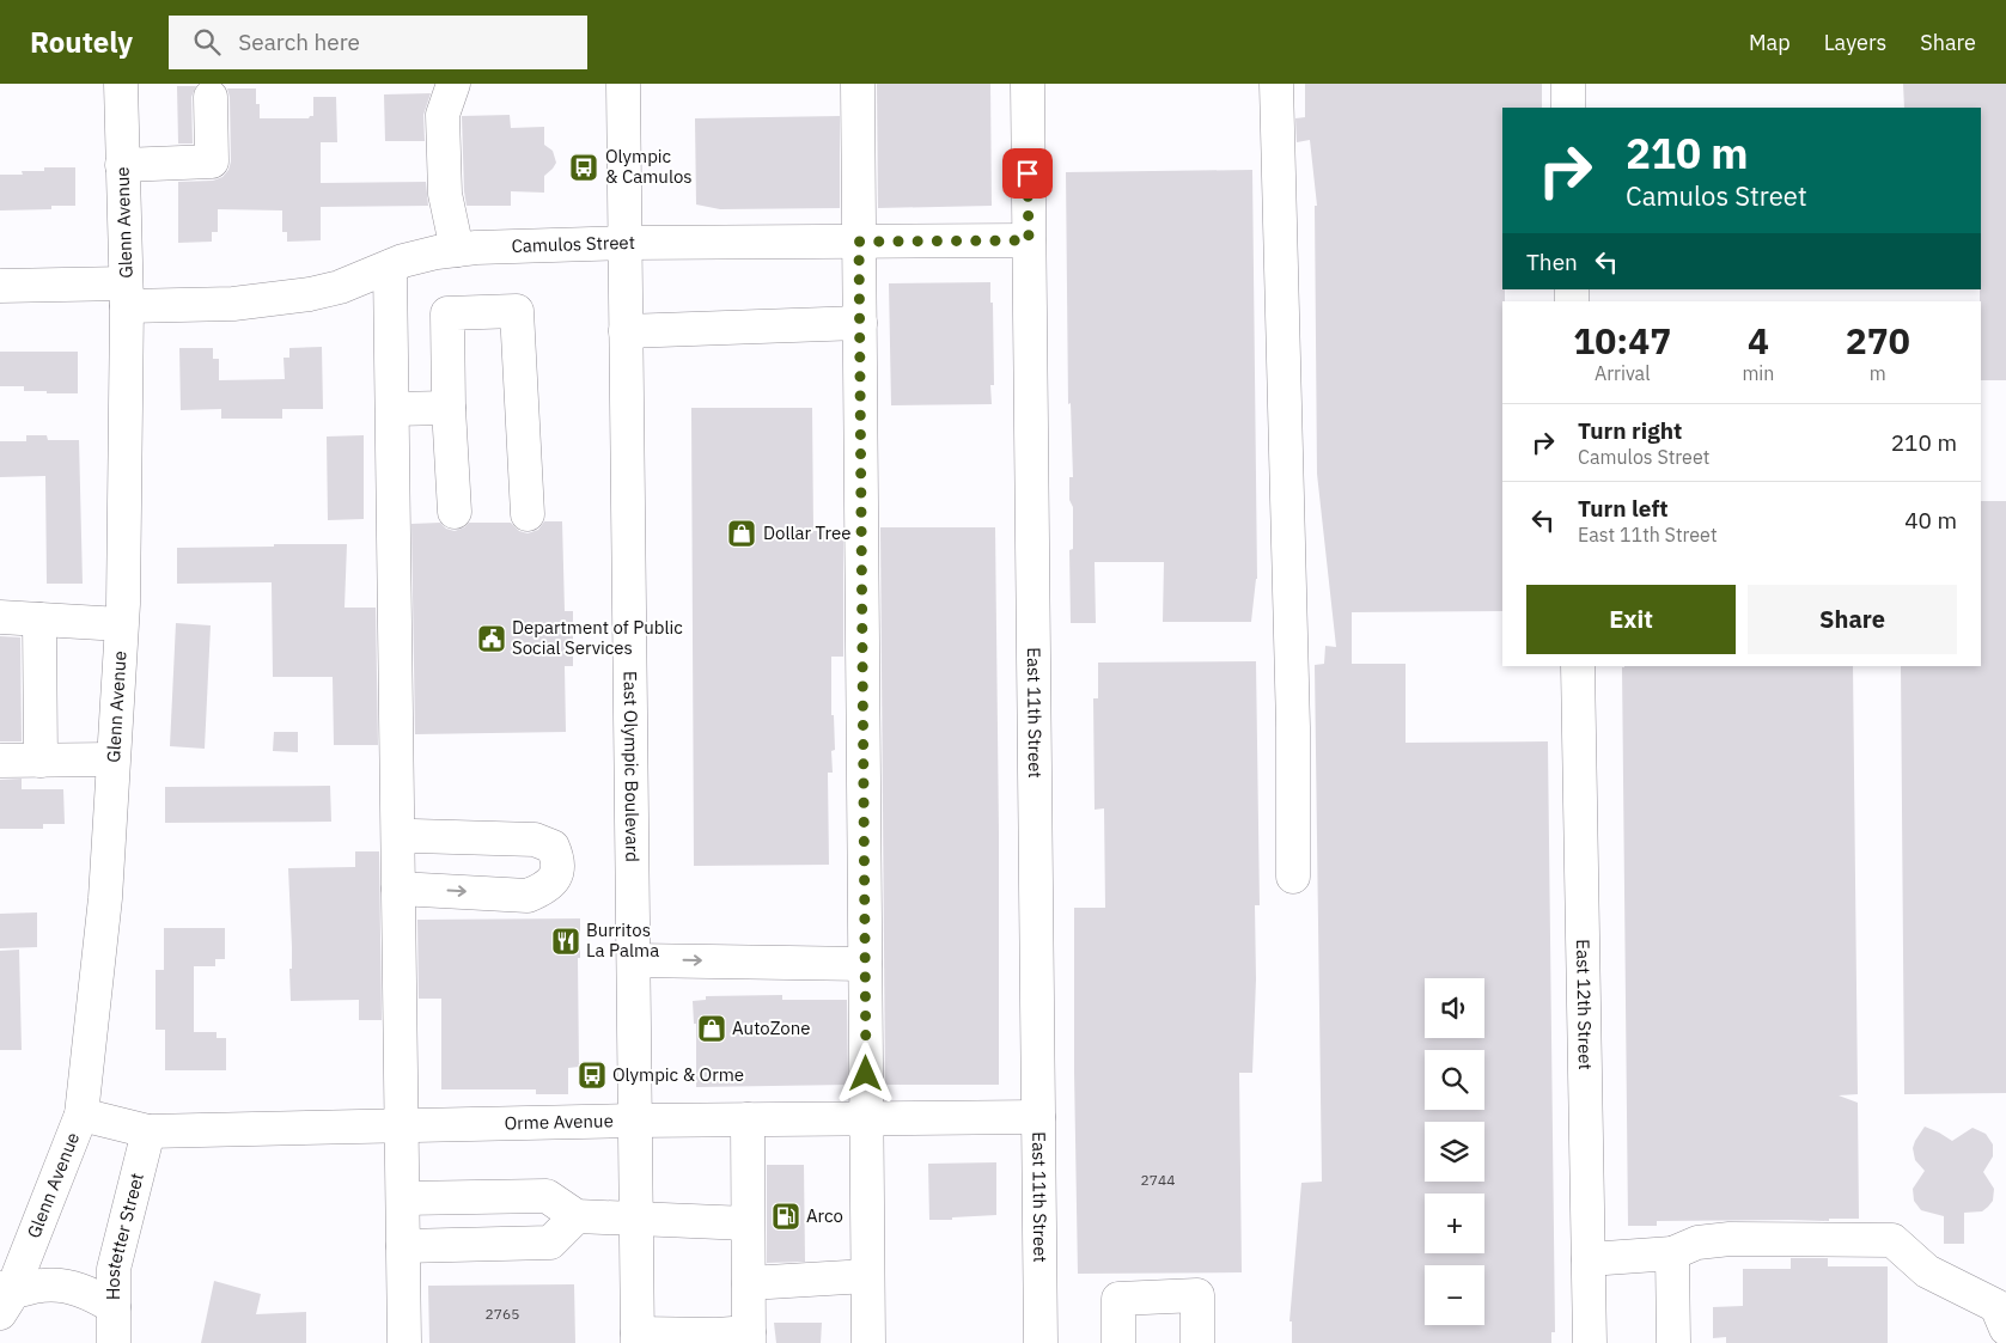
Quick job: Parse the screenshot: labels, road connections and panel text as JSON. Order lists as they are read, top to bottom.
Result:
{
  "streets": {
    "street": [
      "Glenn Avenue",
      "Camulos Street",
      "East 11th Street",
      "East Olympic Boulevard",
      "East 12th Street",
      "Orme Avenue",
      "Hostetter Street"
    ]
  },
  "crossings": [
    ["Glenn Avenue", "Camulos Street"],
    ["Glenn Avenue", "Orme Avenue"],
    ["Camulos Street", "East 11th Street"],
    ["Camulos Street", "East Olympic Boulevard"],
    ["East 11th Street", "Orme Avenue"],
    ["East Olympic Boulevard", "Orme Avenue"],
    ["Orme Avenue", "Hostetter Street"]
  ],
  "places": {
    "bus stop": ["Olympic & Camulos", "Olympic & Orme"],
    "shop": ["Dollar Tree", "AutoZone"],
    "public building": ["Department of Public Social Services"],
    "restaurant": ["Burritos La Palma"],
    "fuel station": ["Arco"]
  },
  "house_numbers": ["2744", "2765"],
  "page": {
    "header": "Routely",
    "search": "Search here",
    "nav": ["Map", "Layers", "Share"],
    "turn": ["210 m", "Camulos Street"],
    "then": "Then",
    "eta": [
      "10:47",
      "Arrival",
      "4",
      "min",
      "270",
      "m"
    ],
    "list": [
      {
        "name": "Turn right",
        "note": "Camulos Street",
        "value": "210 m"
      },
      {
        "name": "Turn left",
        "note": "East 11th Street",
        "value": "40 m"
      }
    ],
    "buttons": ["Exit", "Share"],
    "map_buttons": ["+", "−"]
  }
}
